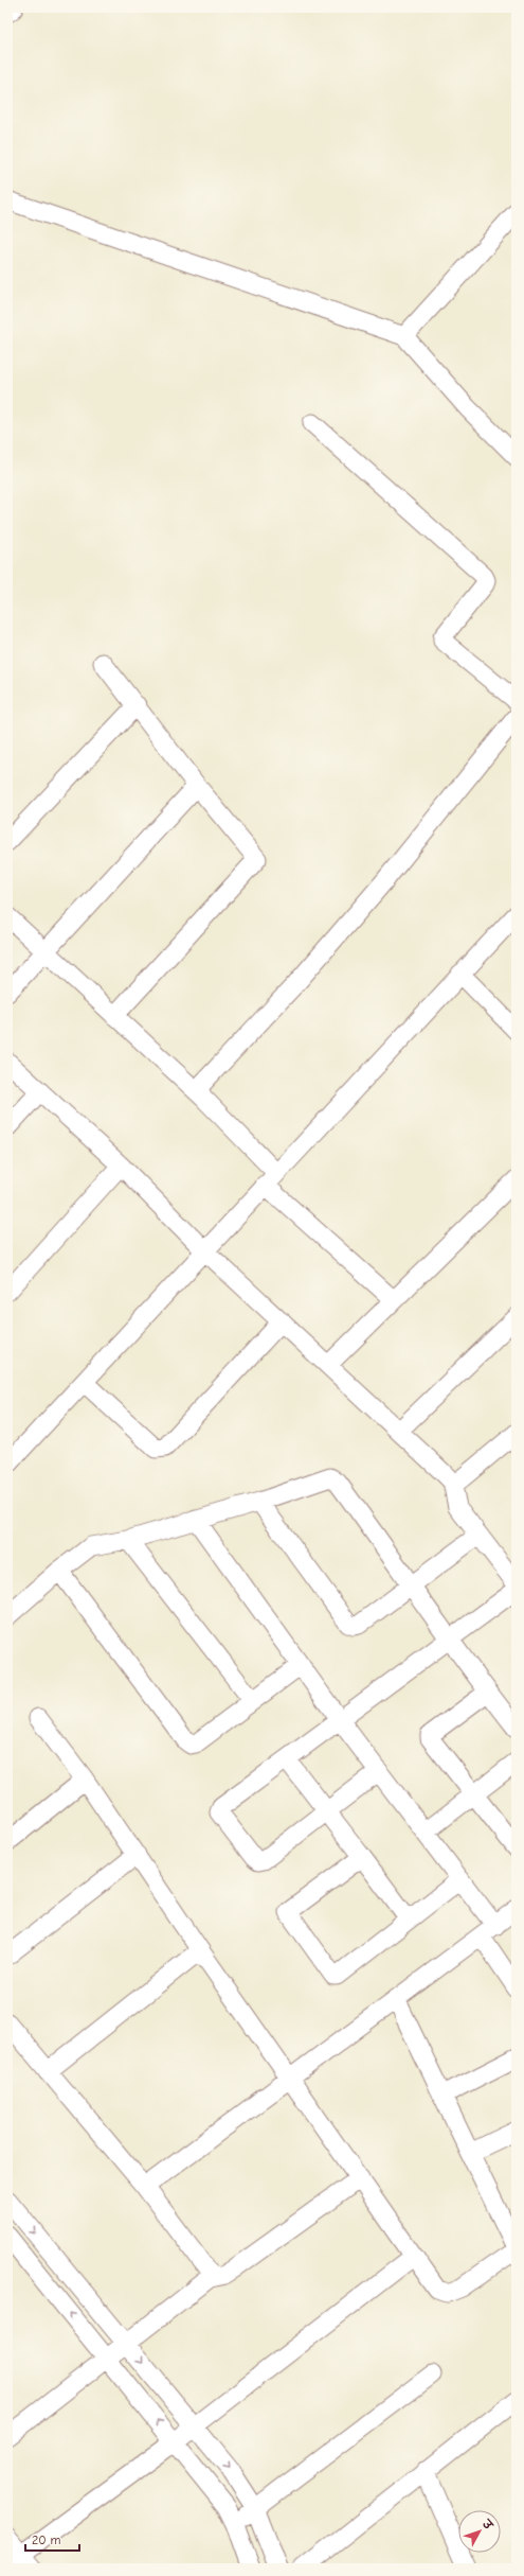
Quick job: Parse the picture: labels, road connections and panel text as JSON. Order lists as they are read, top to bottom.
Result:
{
  "scale_bar": "20 m",
  "north": "top right"
}
